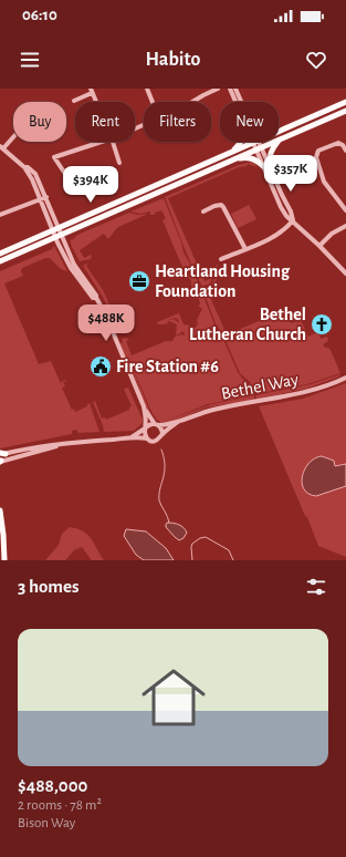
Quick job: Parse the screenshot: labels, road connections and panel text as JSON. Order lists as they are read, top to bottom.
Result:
{
  "streets": {
    "street": ["Bethel Way"]
  },
  "places": {
    "office": ["Heartland Housing Foundation"],
    "church": ["Bethel Lutheran Church"],
    "public building": ["Fire Station #6"]
  },
  "page": {
    "status": "06:10",
    "header": "Habito",
    "chip": [
      "Buy",
      "Rent",
      "Filters",
      "New"
    ],
    "price": ["$357K", "$394K", "$488K"],
    "heading": "3 homes",
    "list": [
      {
        "name": "$488,000",
        "note": "2 rooms · 78 m² · Bison Way"
      }
    ]
  }
}
